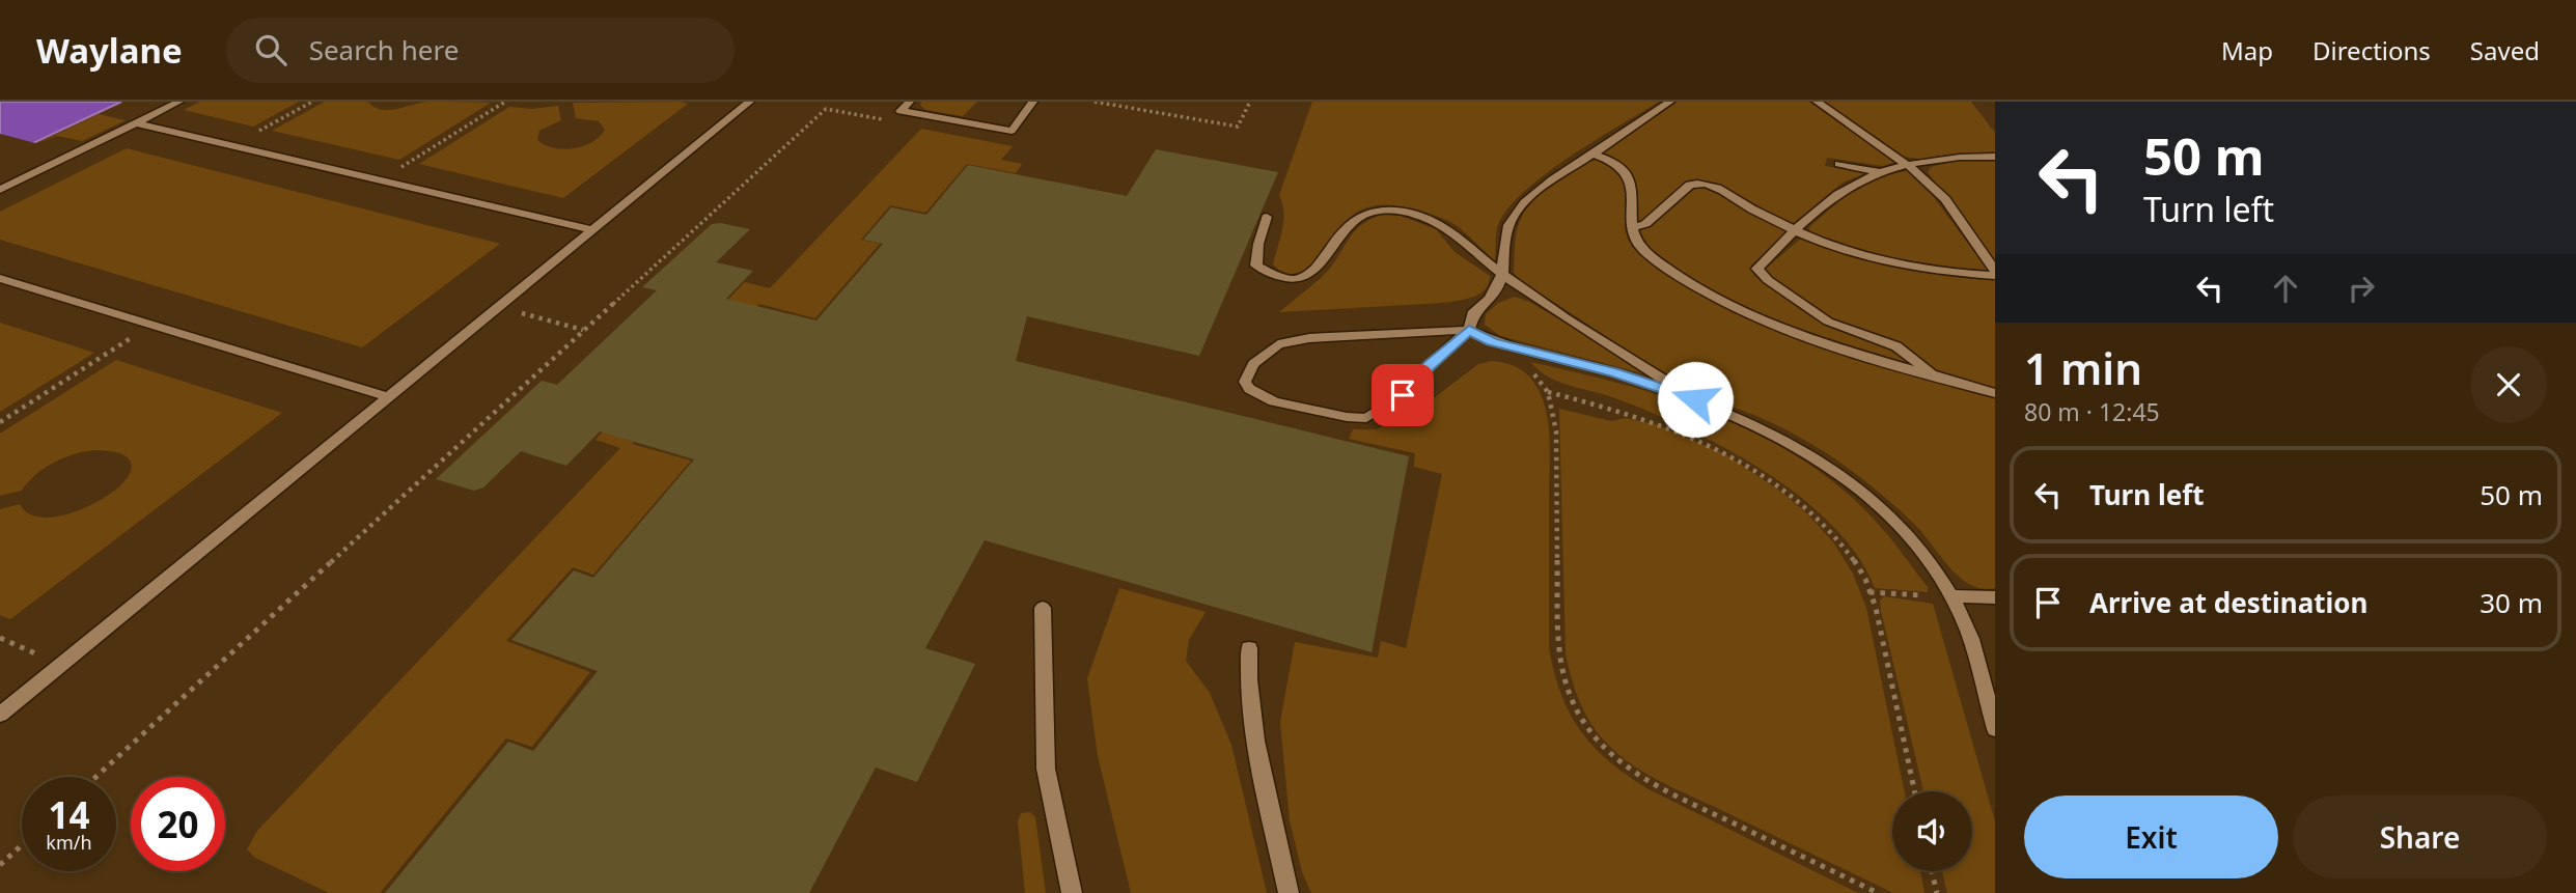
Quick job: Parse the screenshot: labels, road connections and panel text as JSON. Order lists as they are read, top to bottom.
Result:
{
  "page": {
    "header": "Waylane",
    "search": "Search here",
    "nav": ["Map", "Directions", "Saved"],
    "turn": ["50 m", "Turn left"],
    "heading": ["1 min", "80 m · 12:45"],
    "list": [
      {
        "name": "Turn left",
        "value": "50 m"
      },
      {
        "name": "Arrive at destination",
        "value": "30 m"
      }
    ],
    "speed": "14 km/h",
    "limit": "20",
    "buttons": ["Exit", "Share"]
  }
}
